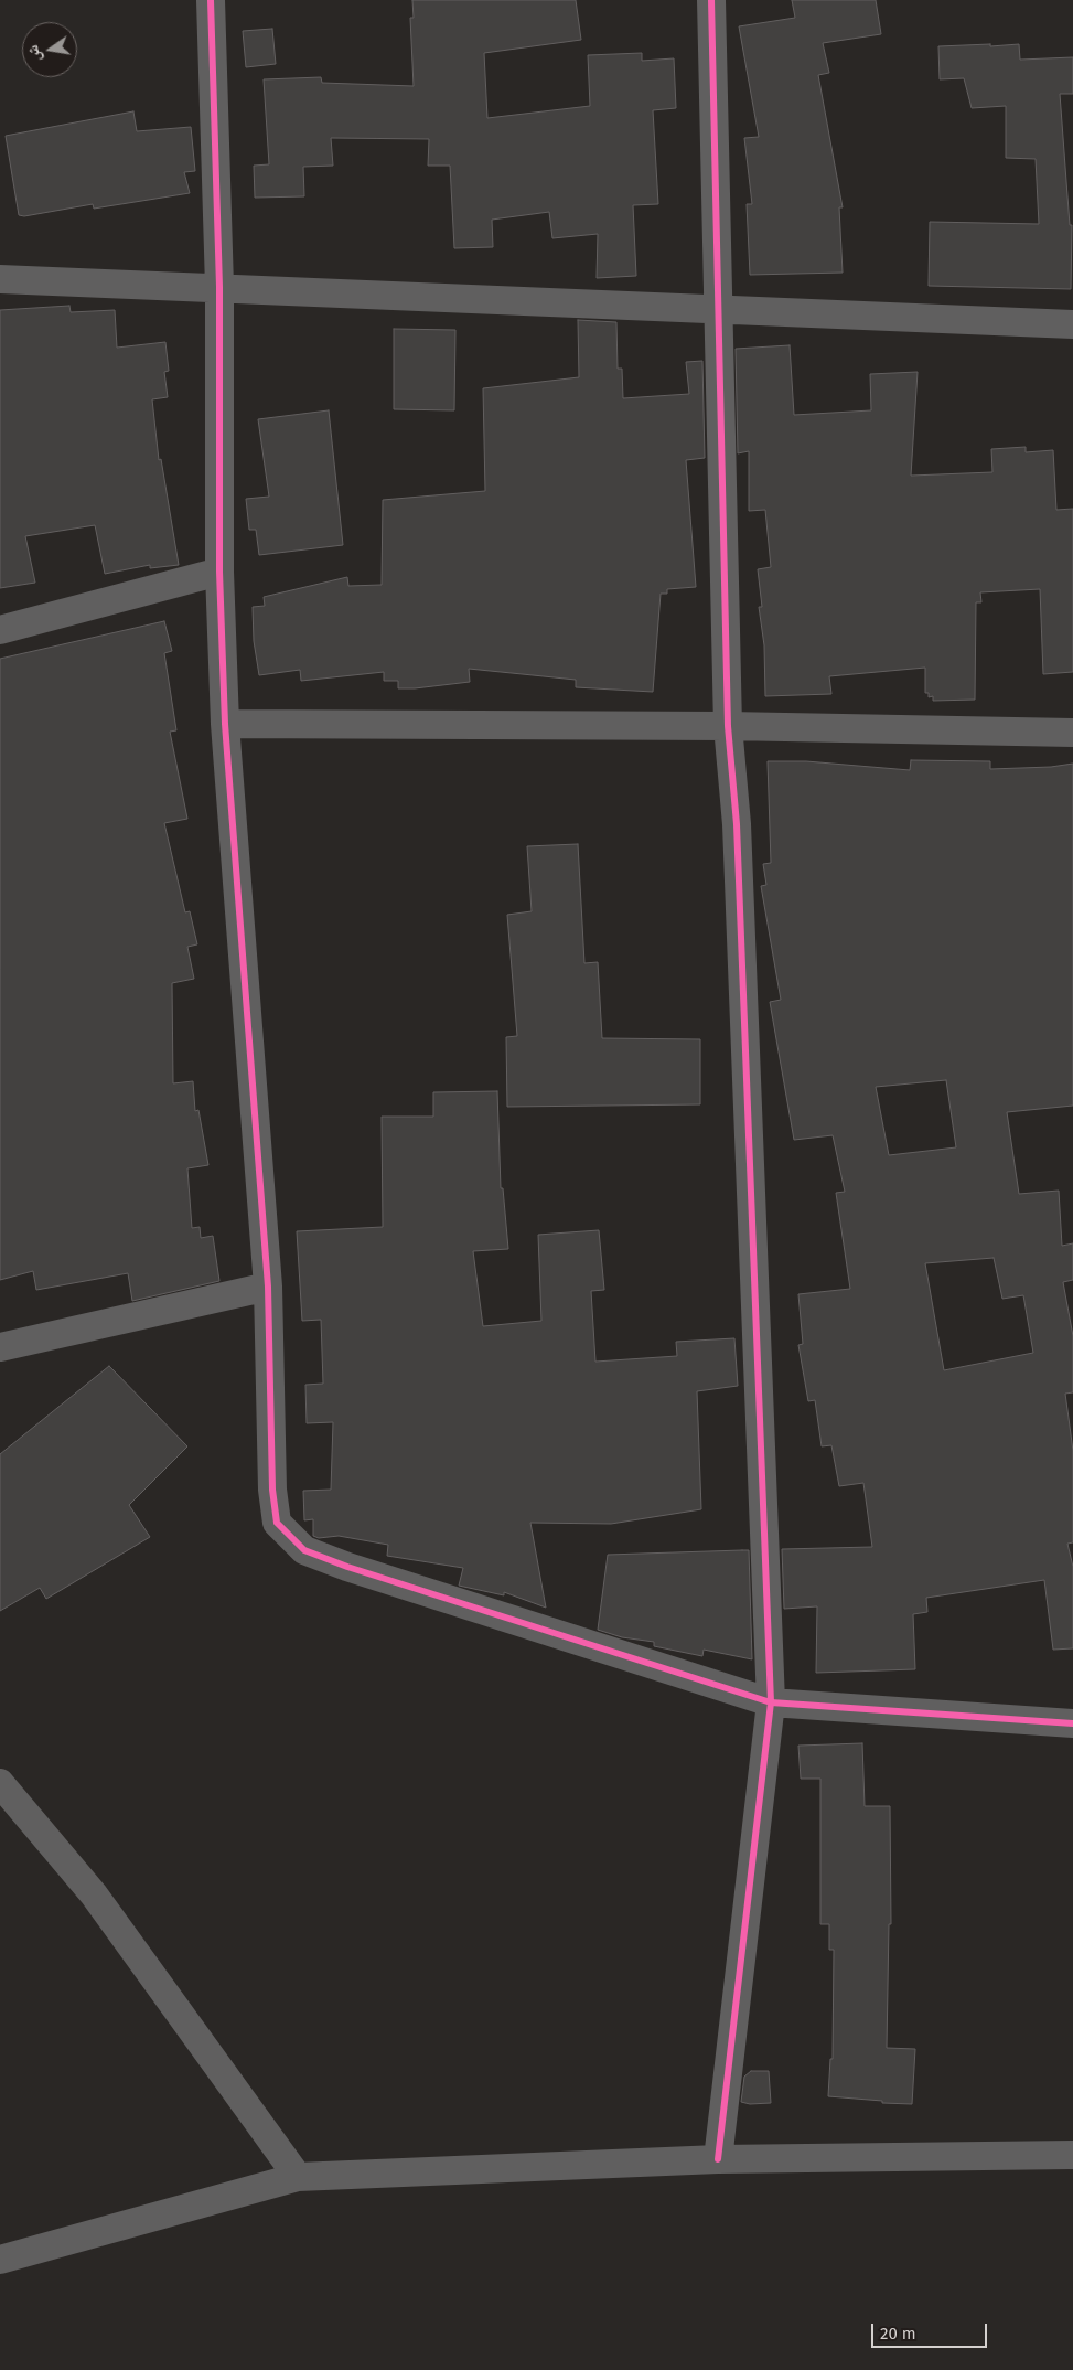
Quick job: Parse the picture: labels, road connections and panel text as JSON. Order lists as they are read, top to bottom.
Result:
{
  "scale_bar": "20 m",
  "north": "left"
}
